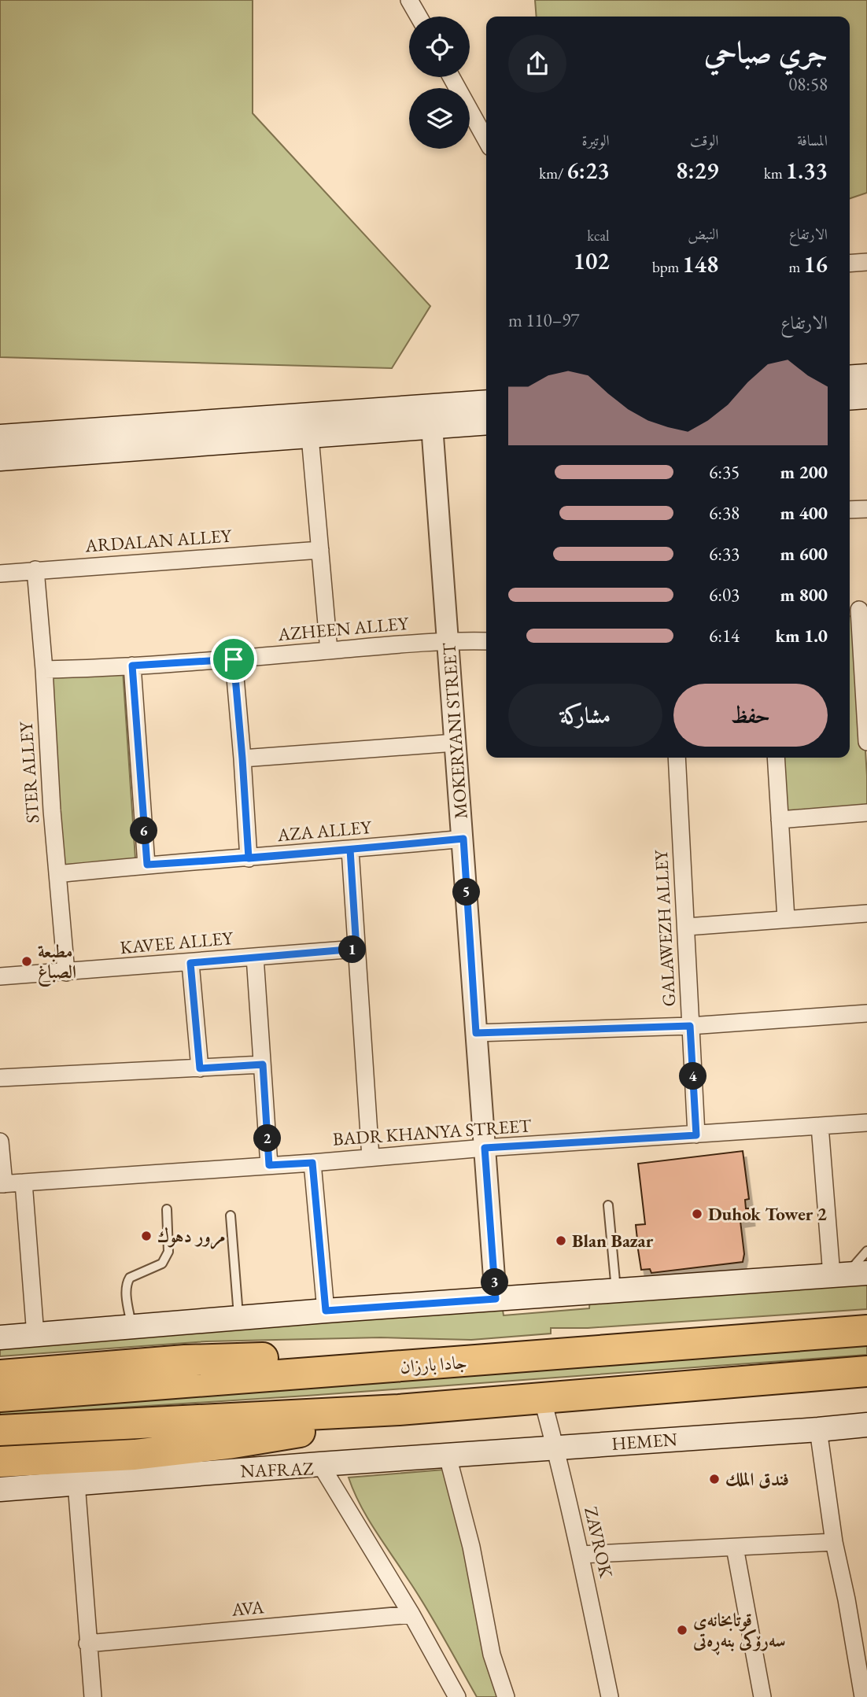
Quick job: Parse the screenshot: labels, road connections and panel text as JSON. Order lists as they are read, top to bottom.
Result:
{
  "streets": {
    "highway": ["جادا بارزان"],
    "main road": ["HEMEN", "NAFRAZ"],
    "street": [
      "ARDALAN ALLEY",
      "AZHEEN ALLEY",
      "MOKERYANI STREET",
      "STER ALLEY",
      "AZA ALLEY",
      "GALAWEZH ALLEY",
      "KAVEE ALLEY",
      "BADR KHANYA STREET",
      "ZAVROK",
      "AVA"
    ]
  },
  "crossings": [
    ["ARDALAN ALLEY", "STER ALLEY"],
    ["AZHEEN ALLEY", "MOKERYANI STREET"],
    ["AZHEEN ALLEY", "STER ALLEY"],
    ["MOKERYANI STREET", "AZA ALLEY"],
    ["MOKERYANI STREET", "BADR KHANYA STREET"],
    ["STER ALLEY", "AZA ALLEY"],
    ["STER ALLEY", "KAVEE ALLEY"],
    ["GALAWEZH ALLEY", "BADR KHANYA STREET"],
    ["HEMEN", "NAFRAZ"],
    ["HEMEN", "ZAVROK"],
    ["NAFRAZ", "AVA"]
  ],
  "places": [
    "مطبعة الصباغ",
    "Duhok Tower 2",
    "مرور دهوك",
    "Blan Bazar",
    "فندق الملك",
    "قوتابخانەی سەرۆکی بنەڕەتی"
  ],
  "page": {
    "heading": ["جري صباحي", "08:58"],
    "stats": [
      ["المسافة", "1.33 km"],
      ["الوقت", "8:29"],
      ["الوتيرة", "6:23 /km"],
      ["الارتفاع", "16 m"],
      ["النبض", "148 bpm"],
      ["kcal", "102"]
    ],
    "chart": ["الارتفاع", "97–110 m"],
    "list": [
      {
        "name": "200 m",
        "note": "6:35"
      },
      {
        "name": "400 m",
        "note": "6:38"
      },
      {
        "name": "600 m",
        "note": "6:33"
      },
      {
        "name": "800 m",
        "note": "6:03"
      },
      {
        "name": "1.0 km",
        "note": "6:14"
      }
    ],
    "buttons": ["حفظ", "مشاركة"],
    "pins": [
      "6",
      "5",
      "1",
      "4",
      "2",
      "3"
    ]
  }
}
